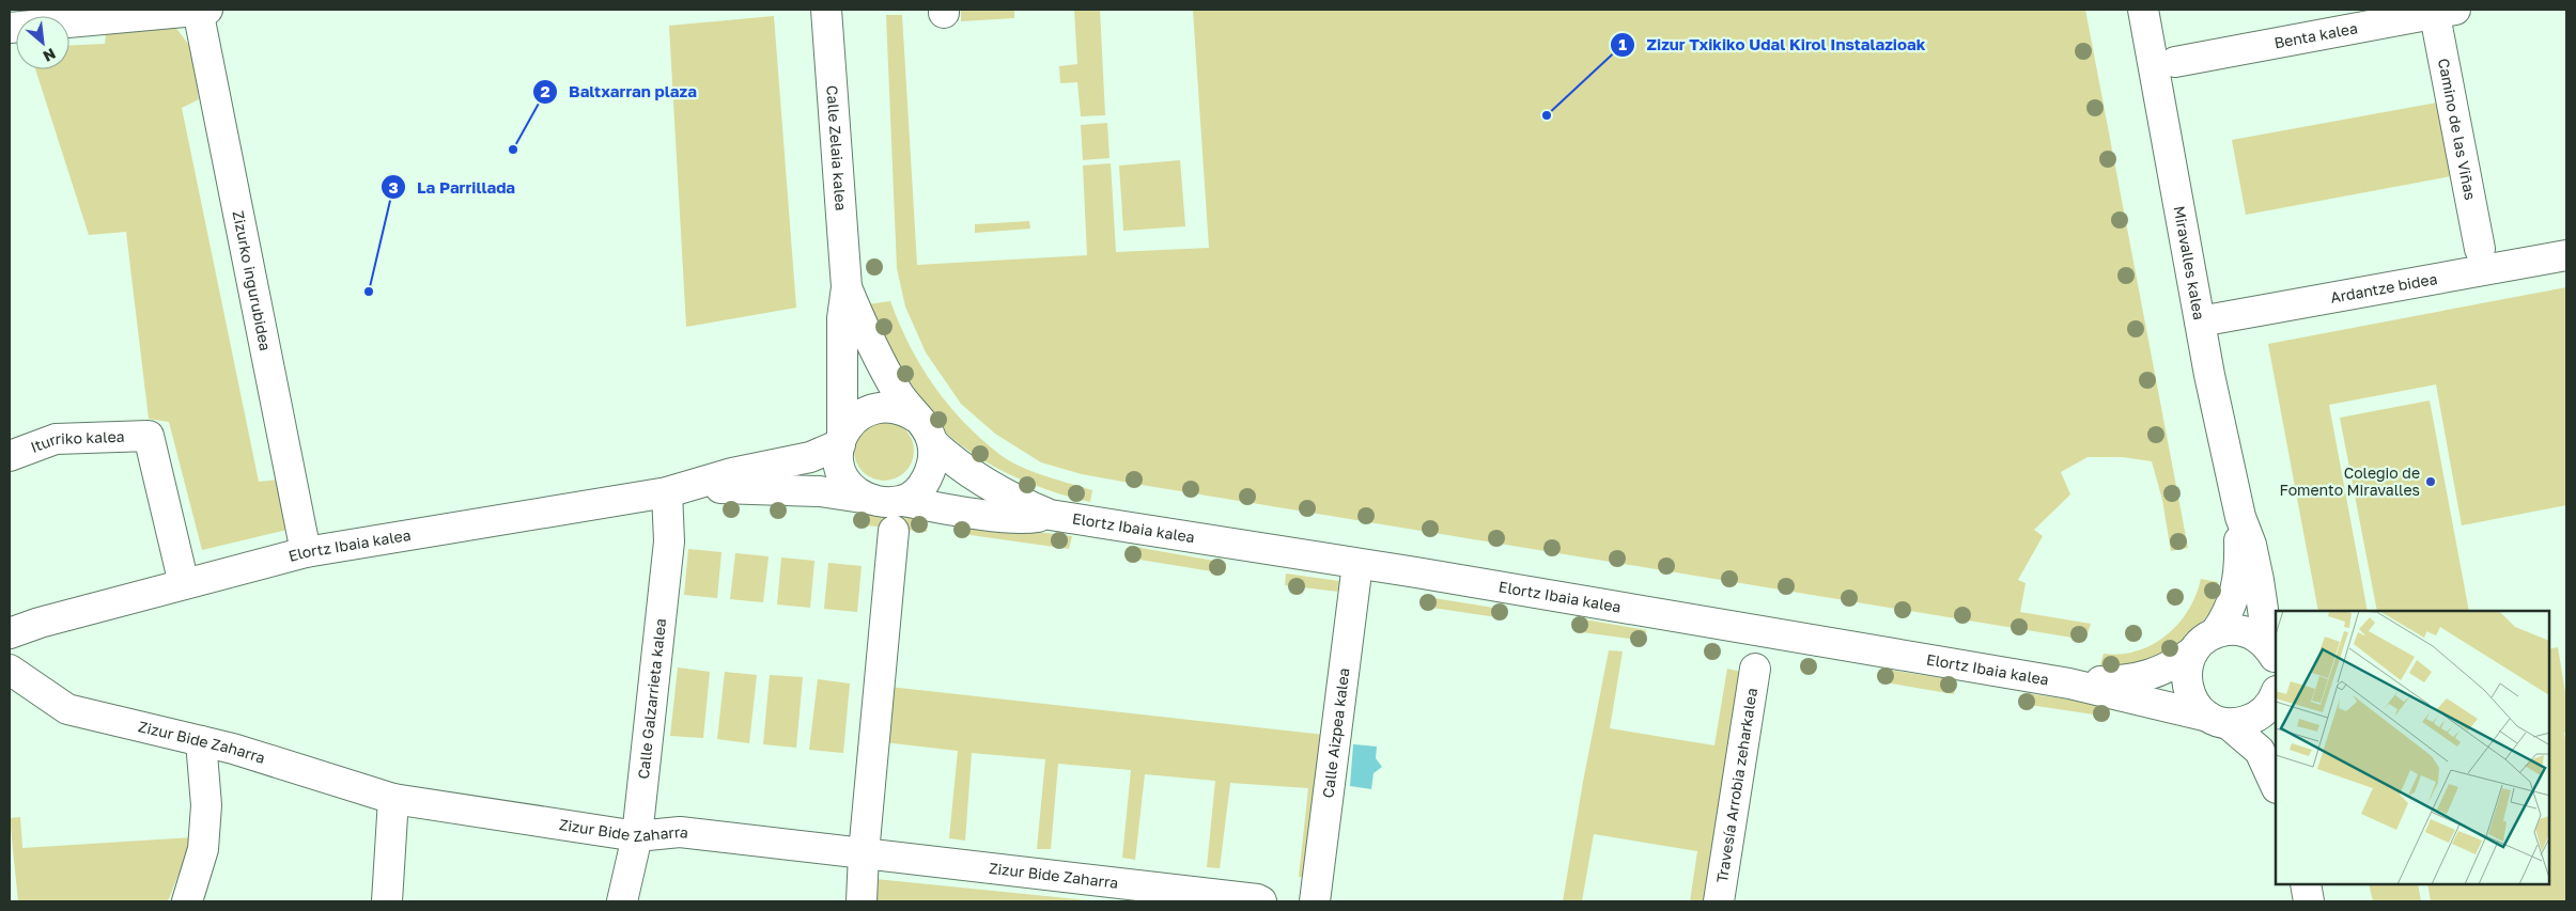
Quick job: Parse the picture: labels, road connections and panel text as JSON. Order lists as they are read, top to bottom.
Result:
{
  "streets": {
    "street": [
      "Benta kalea",
      "Camino de las Viñas",
      "Calle Zelaia kalea",
      "Miravalles kalea",
      "Zizurko ingurubidea",
      "Ardantze bidea",
      "Iturriko kalea",
      "Elortz Ibaia kalea",
      "Calle Galzarrieta kalea",
      "Calle Aizpea kalea",
      "Zizur Bide Zaharra",
      "Travesía Arrobia zeharkalea"
    ]
  },
  "crossings": [
    ["Benta kalea", "Camino de las Viñas"],
    ["Calle Zelaia kalea", "Elortz Ibaia kalea"],
    ["Miravalles kalea", "Ardantze bidea"],
    ["Miravalles kalea", "Elortz Ibaia kalea"],
    ["Zizurko ingurubidea", "Elortz Ibaia kalea"],
    ["Iturriko kalea", "Elortz Ibaia kalea"],
    ["Elortz Ibaia kalea", "Calle Galzarrieta kalea"],
    ["Elortz Ibaia kalea", "Calle Aizpea kalea"],
    ["Calle Galzarrieta kalea", "Zizur Bide Zaharra"]
  ],
  "places": [
    "Zizur Txikiko Udal Kirol Instalazioak",
    "Baltxarran plaza",
    "La Parrillada",
    "Colegio de Fomento Miravalles"
  ],
  "north": "bottom right"
}
